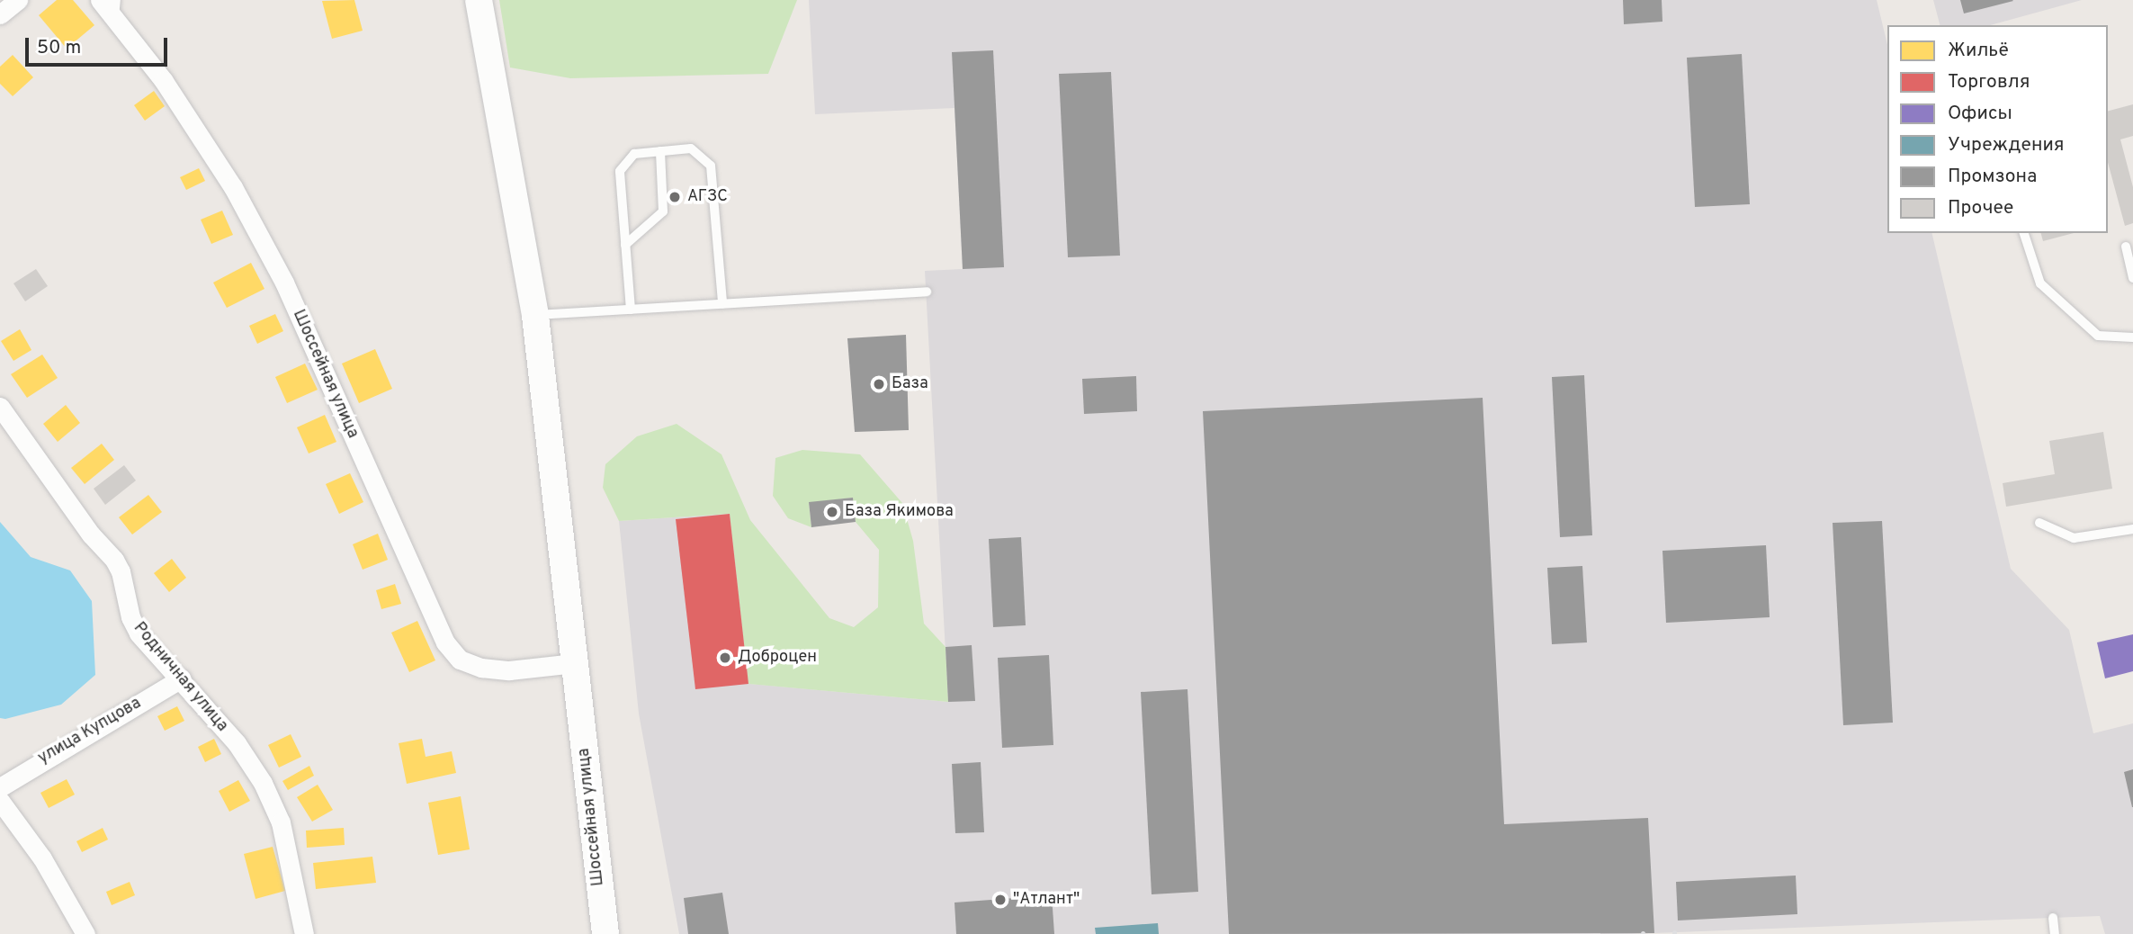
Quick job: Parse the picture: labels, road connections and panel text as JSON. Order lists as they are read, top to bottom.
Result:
{
  "streets": {
    "street": ["Шоссейная улица", "Родничная улица", "улица Купцова"]
  },
  "crossings": [
    ["Родничная улица", "улица Купцова"]
  ],
  "places": [
    "АГЗС",
    "База",
    "База Якимова",
    "Доброцен",
    "\"Атлант\""
  ],
  "legend": [
    "Жильё",
    "Торговля",
    "Офисы",
    "Учреждения",
    "Промзона",
    "Прочее"
  ],
  "scale_bar": "50 m"
}
